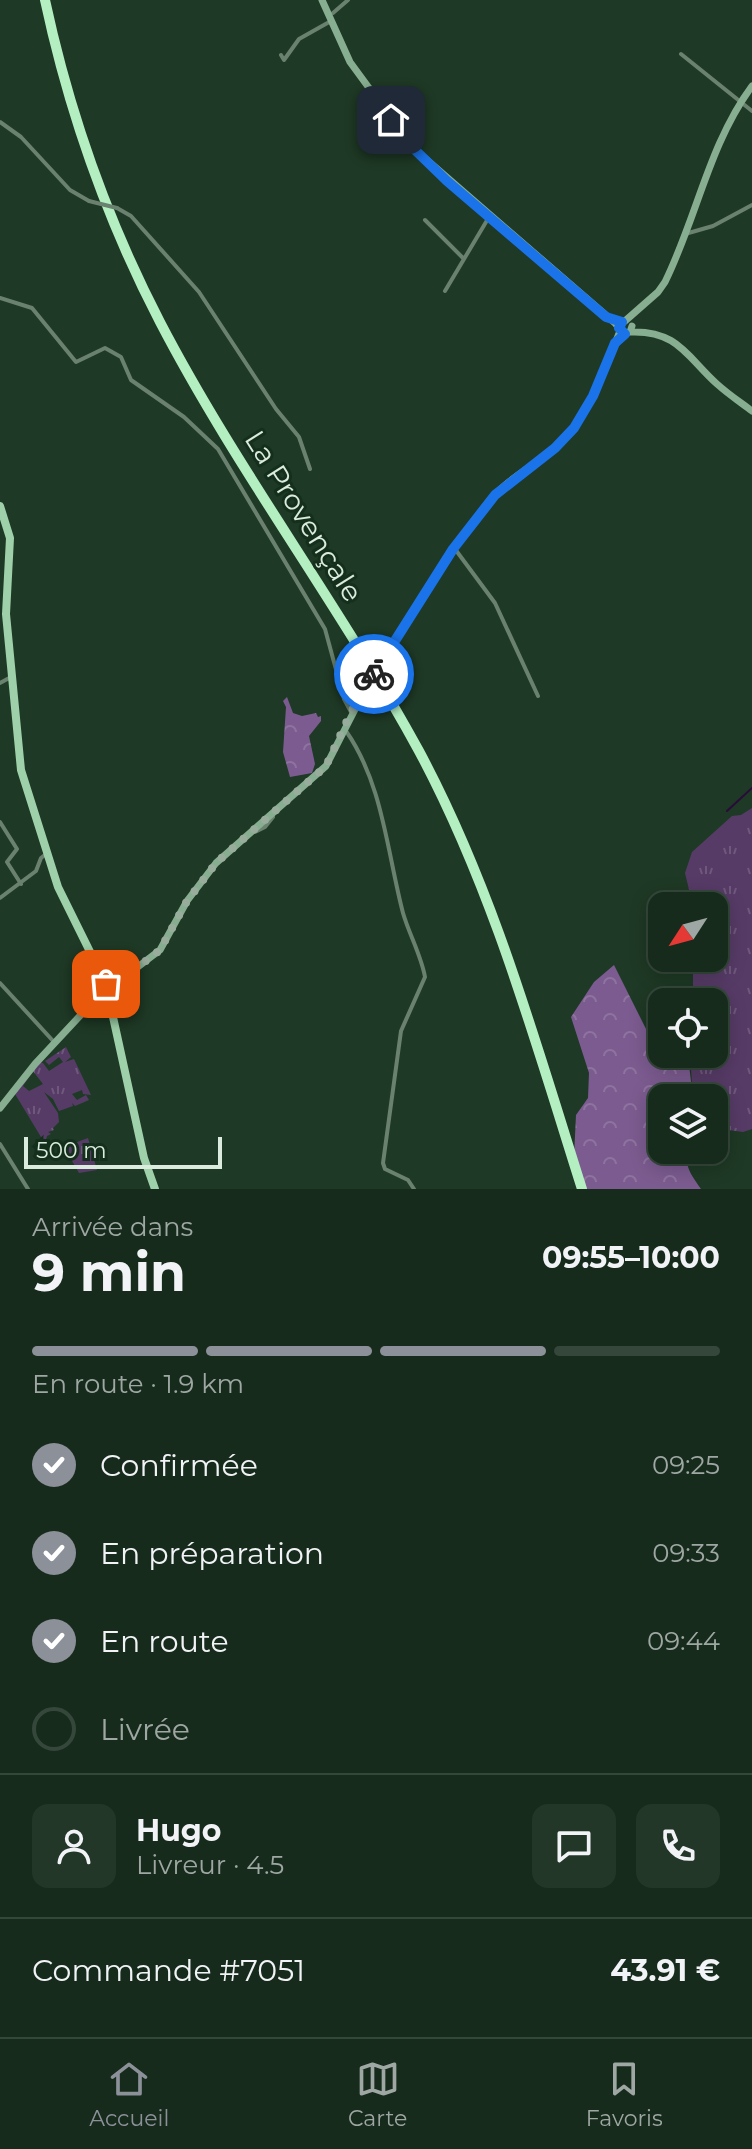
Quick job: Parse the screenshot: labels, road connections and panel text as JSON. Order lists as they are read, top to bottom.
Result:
{
  "streets": {
    "highway": ["La Provençale"]
  },
  "scale_bar": "500 m",
  "north": "bottom left",
  "page": {
    "scale": "500 m",
    "heading": ["9 min", "Arrivée dans", "09:55–10:00"],
    "panel": [
      "Hugo",
      "Livreur · 4.5",
      "Commande #7051",
      "43.91 €"
    ],
    "bar": "En route · 1.9 km",
    "list": [
      ["Confirmée", "09:25"],
      ["En préparation", "09:33"],
      ["En route", "09:44"],
      "Livrée"
    ],
    "tabs": ["Accueil", "Carte", "Favoris"]
  }
}
